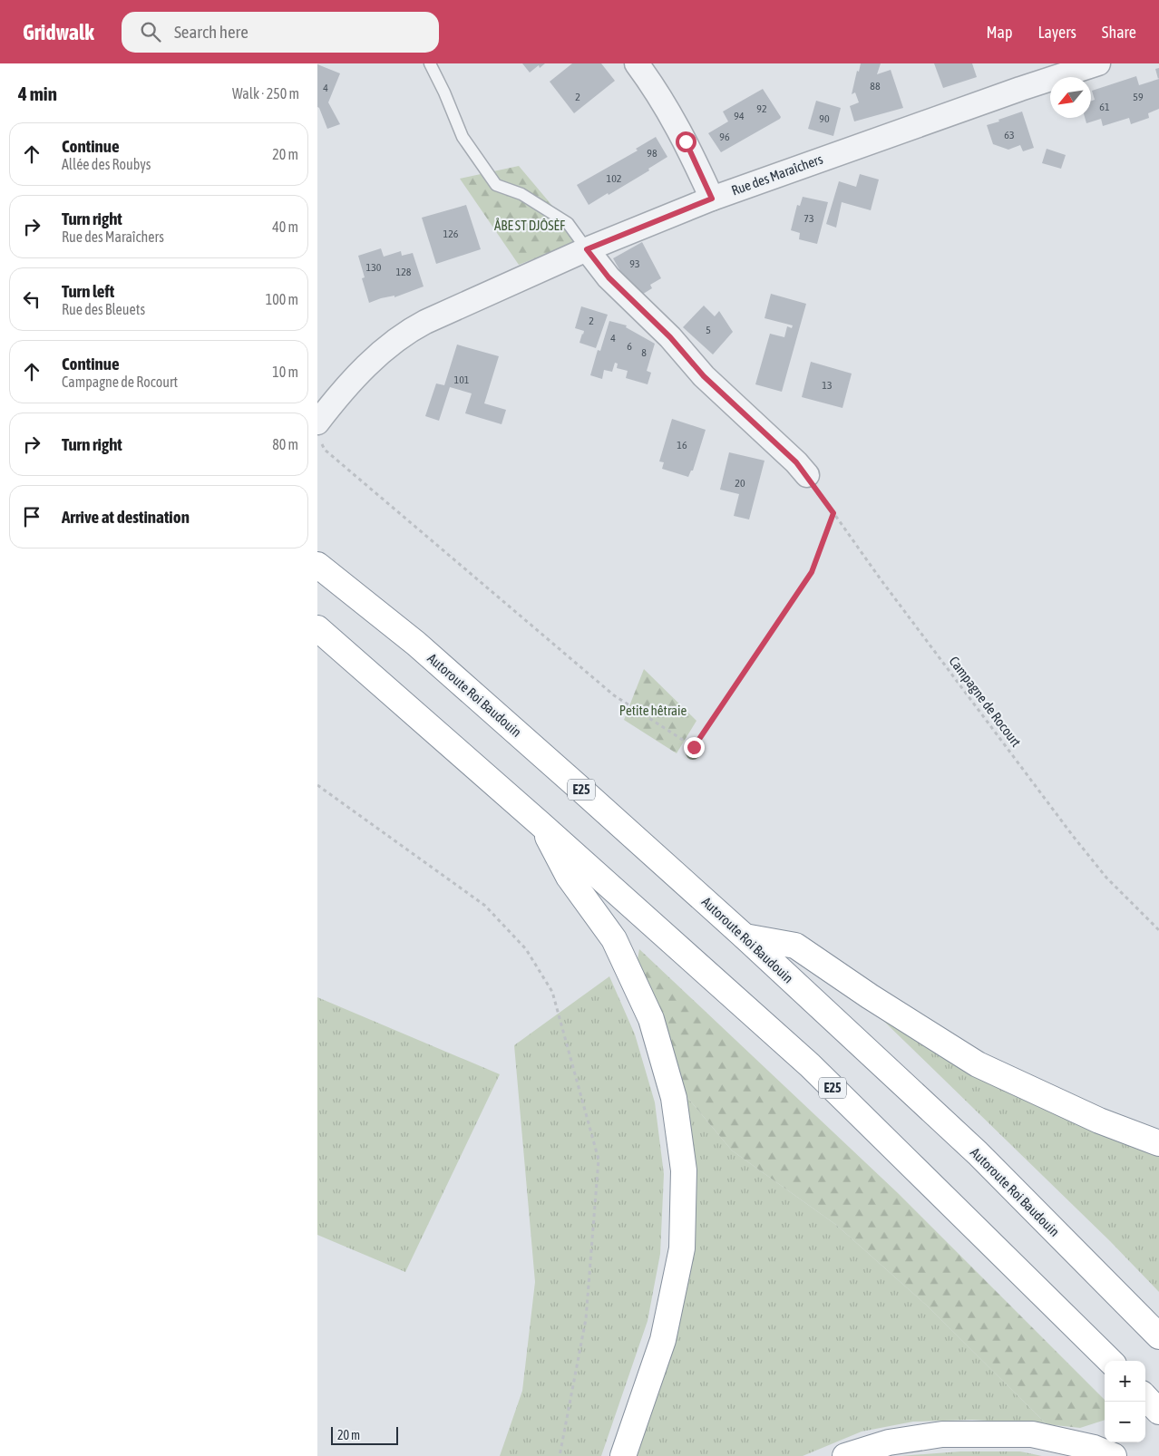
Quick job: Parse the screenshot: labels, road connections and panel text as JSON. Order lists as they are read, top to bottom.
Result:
{
  "streets": {
    "highway": ["Autoroute Roi Baudouin", "E25"],
    "street": ["Rue des Maraîchers"],
    "path": ["Campagne de Rocourt"]
  },
  "parks": ["ÅBE ST DJÔSÈF", "Petite hêtraie"],
  "house_numbers": [
    "88",
    "4",
    "2",
    "59",
    "61",
    "92",
    "94",
    "90",
    "63",
    "96",
    "98",
    "102",
    "73",
    "126",
    "93",
    "130",
    "128",
    "2",
    "5",
    "4",
    "6",
    "8",
    "101",
    "13",
    "16",
    "20"
  ],
  "scale_bar": "20 m",
  "north": "bottom left",
  "page": {
    "header": "Gridwalk",
    "search": "Search here",
    "nav": ["Map", "Layers", "Share"],
    "heading": ["4 min", "Walk · 250 m"],
    "list": [
      ["Continue", "Allée des Roubys", "20 m"],
      ["Turn right", "Rue des Maraîchers", "40 m"],
      ["Turn left", "Rue des Bleuets", "100 m"],
      ["Continue", "Campagne de Rocourt", "10 m"],
      ["Turn right", "80 m"],
      "Arrive at destination"
    ],
    "map_buttons": ["+", "−"],
    "scale": "20 m"
  }
}
